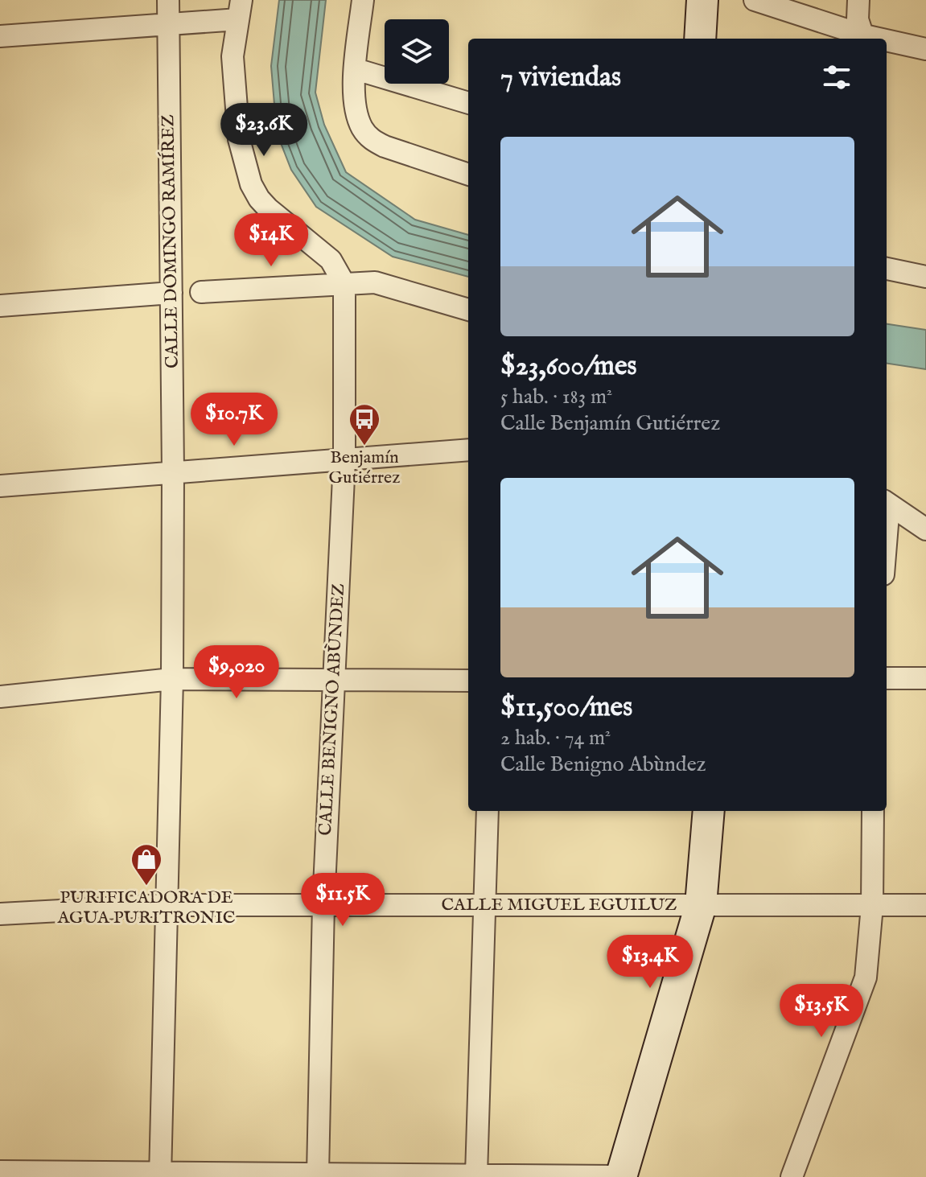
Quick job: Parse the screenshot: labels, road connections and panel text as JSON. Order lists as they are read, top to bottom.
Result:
{
  "streets": {
    "street": ["CALLE DOMINGO RAMÍREZ", "CALLE BENIGNO ABÙNDEZ", "CALLE MIGUEL EGUILUZ"]
  },
  "crossings": [
    ["CALLE DOMINGO RAMÍREZ", "CALLE MIGUEL EGUILUZ"],
    ["CALLE BENIGNO ABÙNDEZ", "CALLE MIGUEL EGUILUZ"]
  ],
  "places": {
    "bus stop": ["Benjamín Gutiérrez"],
    "shop": ["PURIFICADORA DE AGUA PURITRONIC"]
  },
  "page": {
    "heading": "7 viviendas",
    "price": [
      "$23.6K",
      "$14K",
      "$10.7K",
      "$9,020",
      "$11.5K",
      "$13.4K",
      "$13.5K"
    ],
    "list": [
      {
        "name": "$23,600/mes",
        "note": "5 hab. · 183 m² · Calle Benjamín Gutiérrez"
      },
      {
        "name": "$11,500/mes",
        "note": "2 hab. · 74 m² · Calle Benigno Abùndez"
      }
    ]
  }
}
